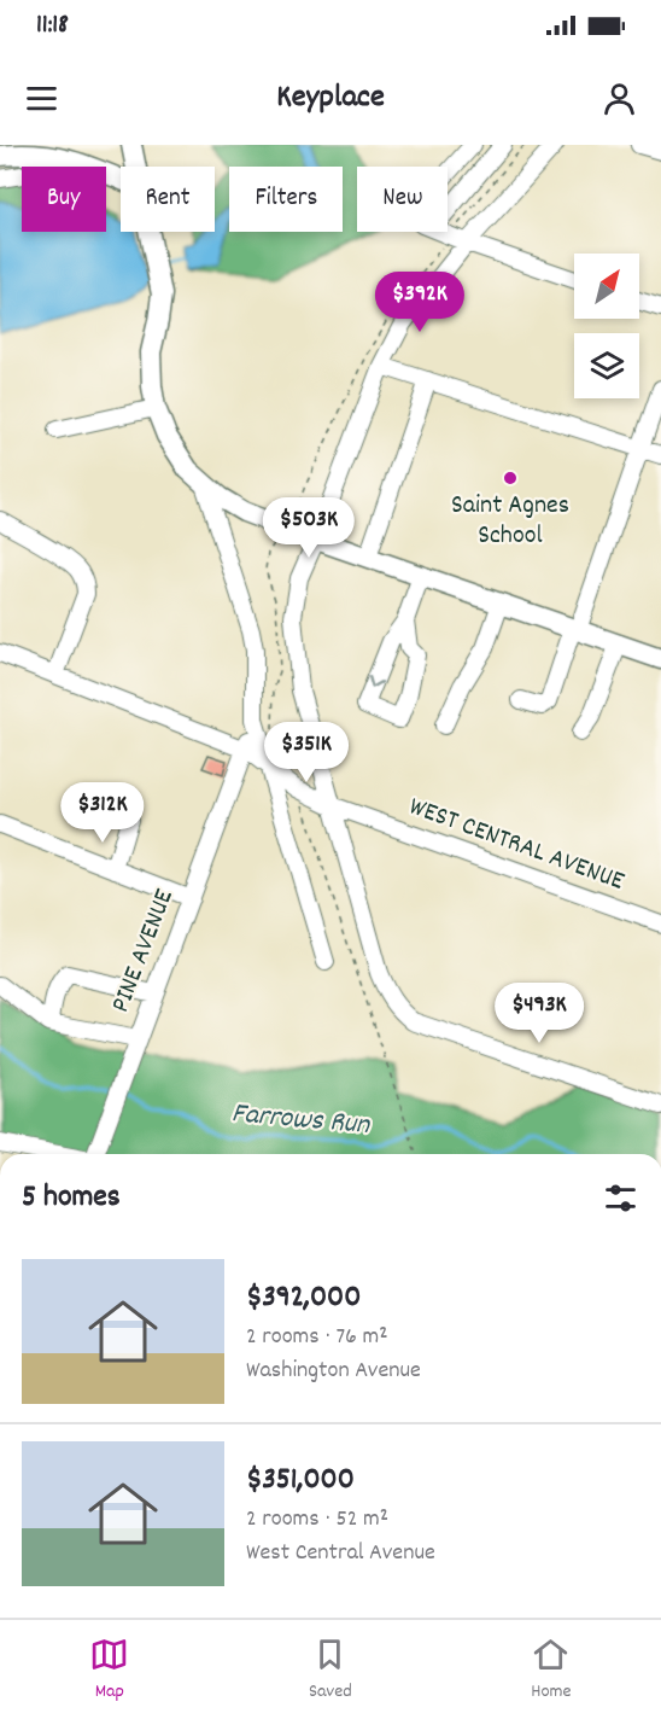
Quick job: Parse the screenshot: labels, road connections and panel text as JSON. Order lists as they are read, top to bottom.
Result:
{
  "streets": {
    "street": ["WEST CENTRAL AVENUE", "PINE AVENUE"]
  },
  "crossings": [
    ["WEST CENTRAL AVENUE", "PINE AVENUE"]
  ],
  "water": ["Farrows Run"],
  "places": ["Saint Agnes School"],
  "north": "top right",
  "page": {
    "status": "11:18",
    "header": "Keyplace",
    "chip": [
      "Buy",
      "Rent",
      "Filters",
      "New"
    ],
    "price": [
      "$392K",
      "$503K",
      "$351K",
      "$312K",
      "$493K"
    ],
    "heading": "5 homes",
    "list": [
      {
        "name": "$392,000",
        "note": "2 rooms · 76 m² · Washington Avenue"
      },
      {
        "name": "$351,000",
        "note": "2 rooms · 52 m² · West Central Avenue"
      }
    ],
    "tabs": ["Map", "Saved", "Home"]
  }
}
